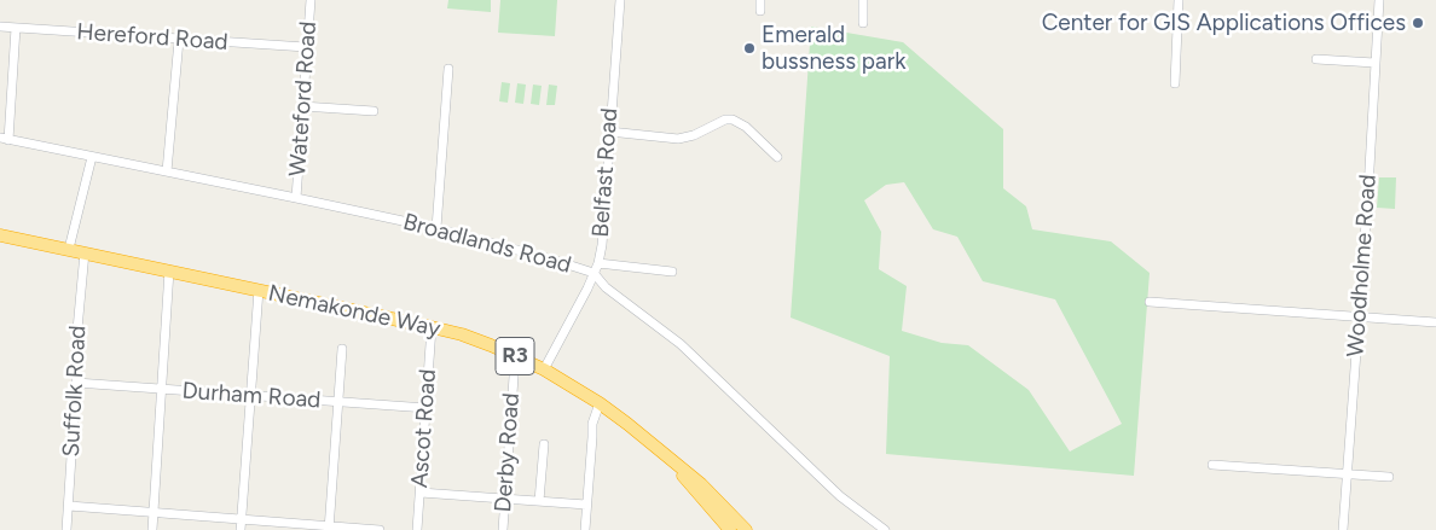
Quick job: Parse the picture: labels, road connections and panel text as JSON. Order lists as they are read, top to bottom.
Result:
{
  "streets": {
    "highway": ["Nemakonde Way", "R3"],
    "street": [
      "Hereford Road",
      "Wateford Road",
      "Belfast Road",
      "Broadlands Road",
      "Woodholme Road",
      "Suffolk Road",
      "Durham Road",
      "Ascot Road",
      "Derby Road"
    ]
  },
  "crossings": [
    ["Hereford Road", "Wateford Road"],
    ["Wateford Road", "Broadlands Road"],
    ["Belfast Road", "Broadlands Road"],
    ["Belfast Road", "Nemakonde Way"],
    ["Nemakonde Way", "Suffolk Road"],
    ["Nemakonde Way", "Ascot Road"],
    ["Suffolk Road", "Durham Road"],
    ["Durham Road", "Ascot Road"]
  ],
  "places": ["Center for GIS Applications Offices", "Emerald bussness park"]
}
